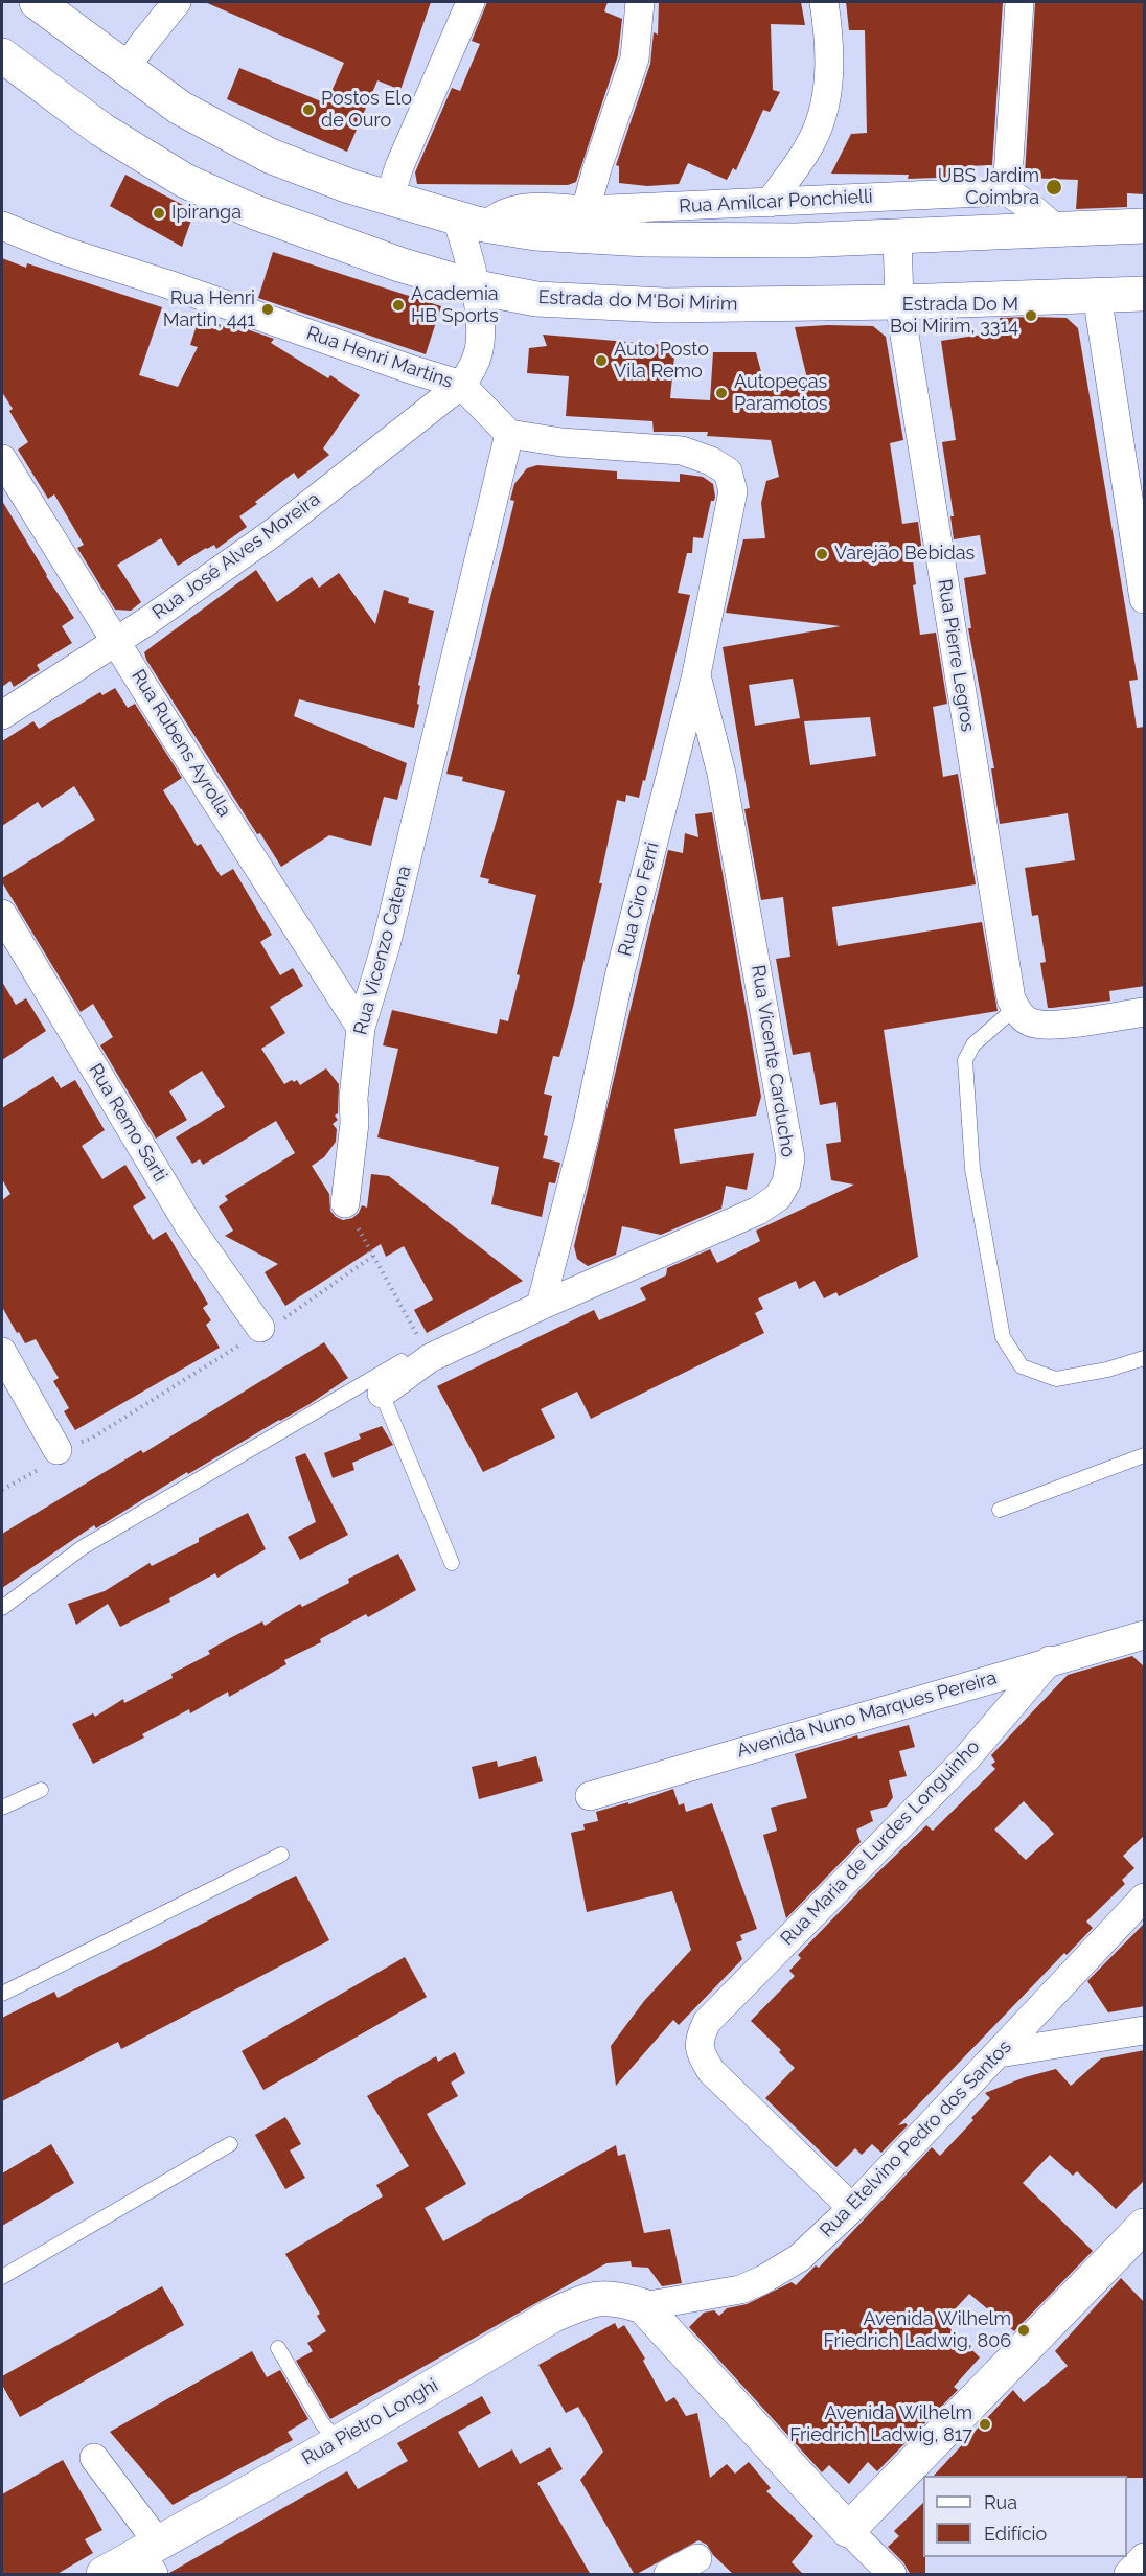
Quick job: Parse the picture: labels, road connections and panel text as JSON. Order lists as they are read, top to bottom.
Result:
{
  "streets": {
    "main road": ["Estrada do M'Boi Mirim", "Rua Pietro Longhi"],
    "street": [
      "Rua Amílcar Ponchielli",
      "Rua Henri Martins",
      "Rua José Alves Moreira",
      "Rua Pierre Legros",
      "Rua Rubens Ayrolla",
      "Rua Ciro Ferri",
      "Rua Vicenzo Catena",
      "Rua Vicente Carducho",
      "Rua Remo Sarti",
      "Avenida Nuno Marques Pereira",
      "Rua Maria de Lurdes Longuinho",
      "Rua Etelvino Pedro dos Santos"
    ]
  },
  "crossings": [
    ["Estrada do M'Boi Mirim", "Rua Pierre Legros"],
    ["Rua Henri Martins", "Rua José Alves Moreira"],
    ["Rua Henri Martins", "Rua Ciro Ferri"],
    ["Rua Henri Martins", "Rua Vicenzo Catena"],
    ["Rua José Alves Moreira", "Rua Rubens Ayrolla"],
    ["Rua Rubens Ayrolla", "Rua Vicenzo Catena"],
    ["Rua Ciro Ferri", "Rua Vicenzo Catena"],
    ["Rua Ciro Ferri", "Rua Vicente Carducho"],
    ["Avenida Nuno Marques Pereira", "Rua Maria de Lurdes Longuinho"],
    ["Rua Maria de Lurdes Longuinho", "Rua Etelvino Pedro dos Santos"],
    ["Rua Etelvino Pedro dos Santos", "Rua Pietro Longhi"]
  ],
  "places": [
    "Postos Elo de Ouro",
    "UBS Jardim Coimbra",
    "Ipiranga",
    "Academia HB Sports",
    "Rua Henri Martin, 441",
    "Estrada Do M Boi Mirim, 3314",
    "Auto Posto Vila Remo",
    "Autopeças Paramotos",
    "Varejão Bebidas",
    "Avenida Wilhelm Friedrich Ladwig, 806",
    "Avenida Wilhelm Friedrich Ladwig, 817"
  ],
  "legend": ["Rua", "Edifício"]
}
